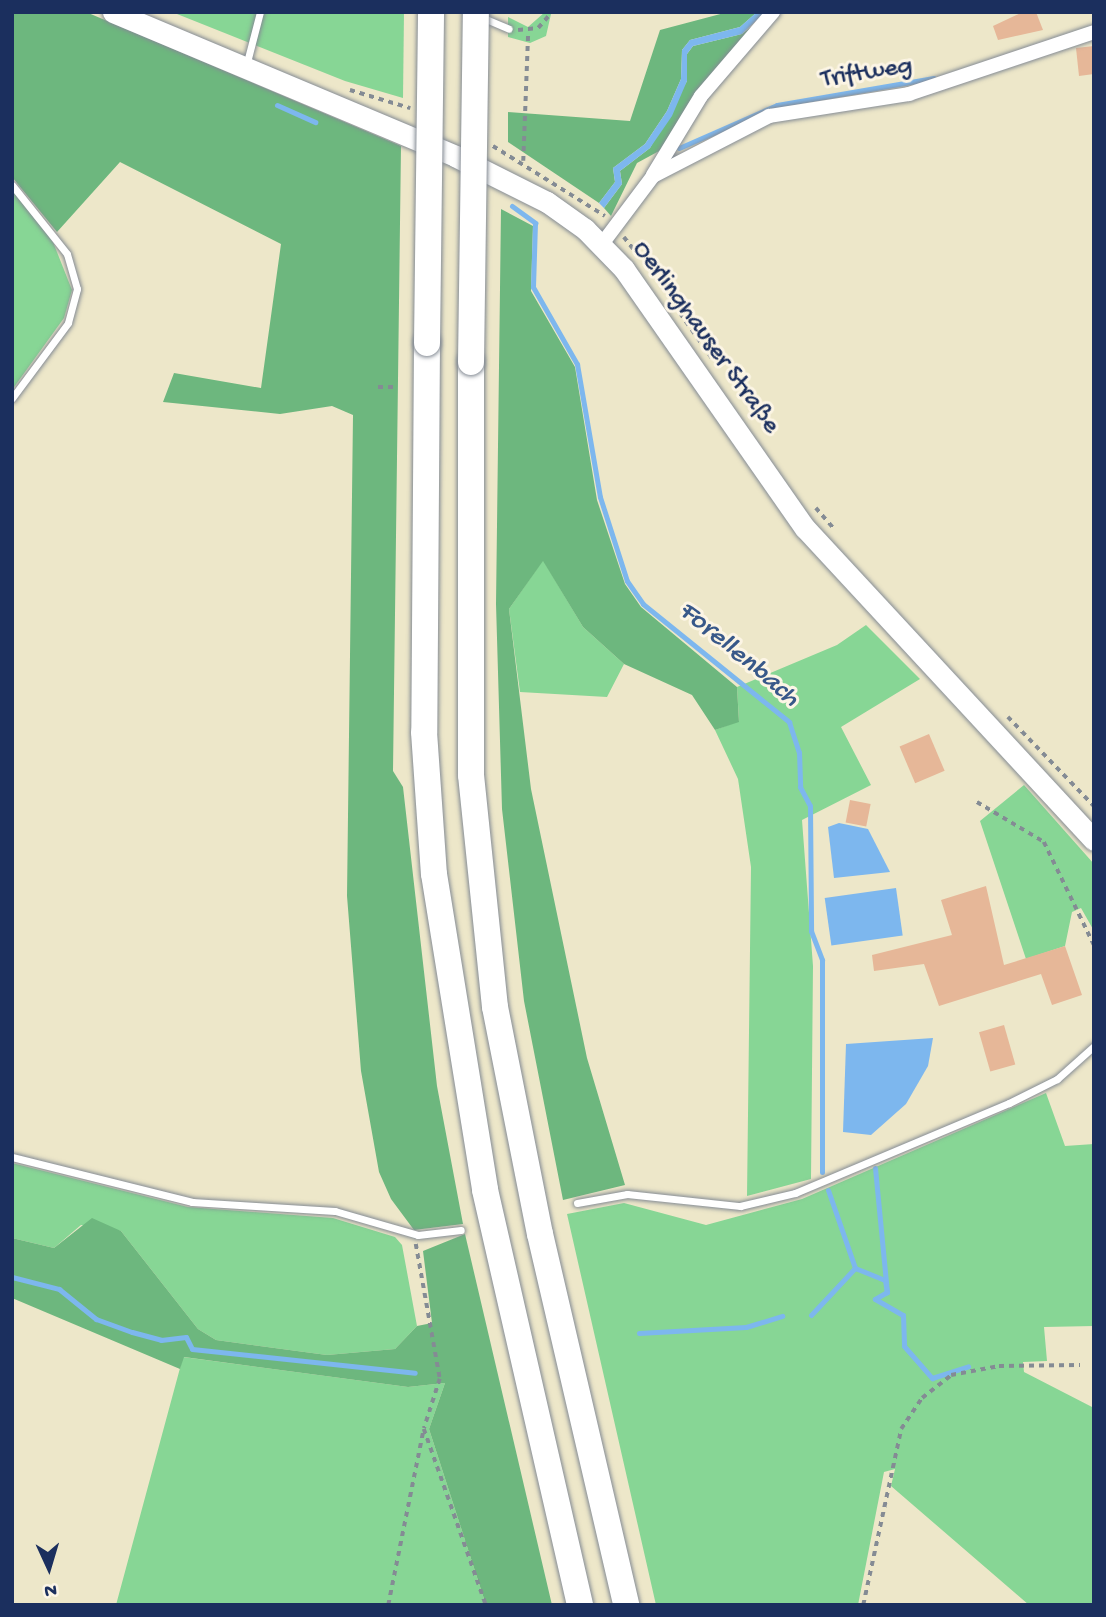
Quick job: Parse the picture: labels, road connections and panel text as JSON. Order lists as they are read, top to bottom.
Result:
{
  "streets": {
    "main road": ["Oerlinghauser Straße"],
    "street": ["Triftweg"]
  },
  "crossings": [
    ["Triftweg", "Oerlinghauser Straße"]
  ],
  "water": ["Forellenbach"],
  "north": "bottom"
}
